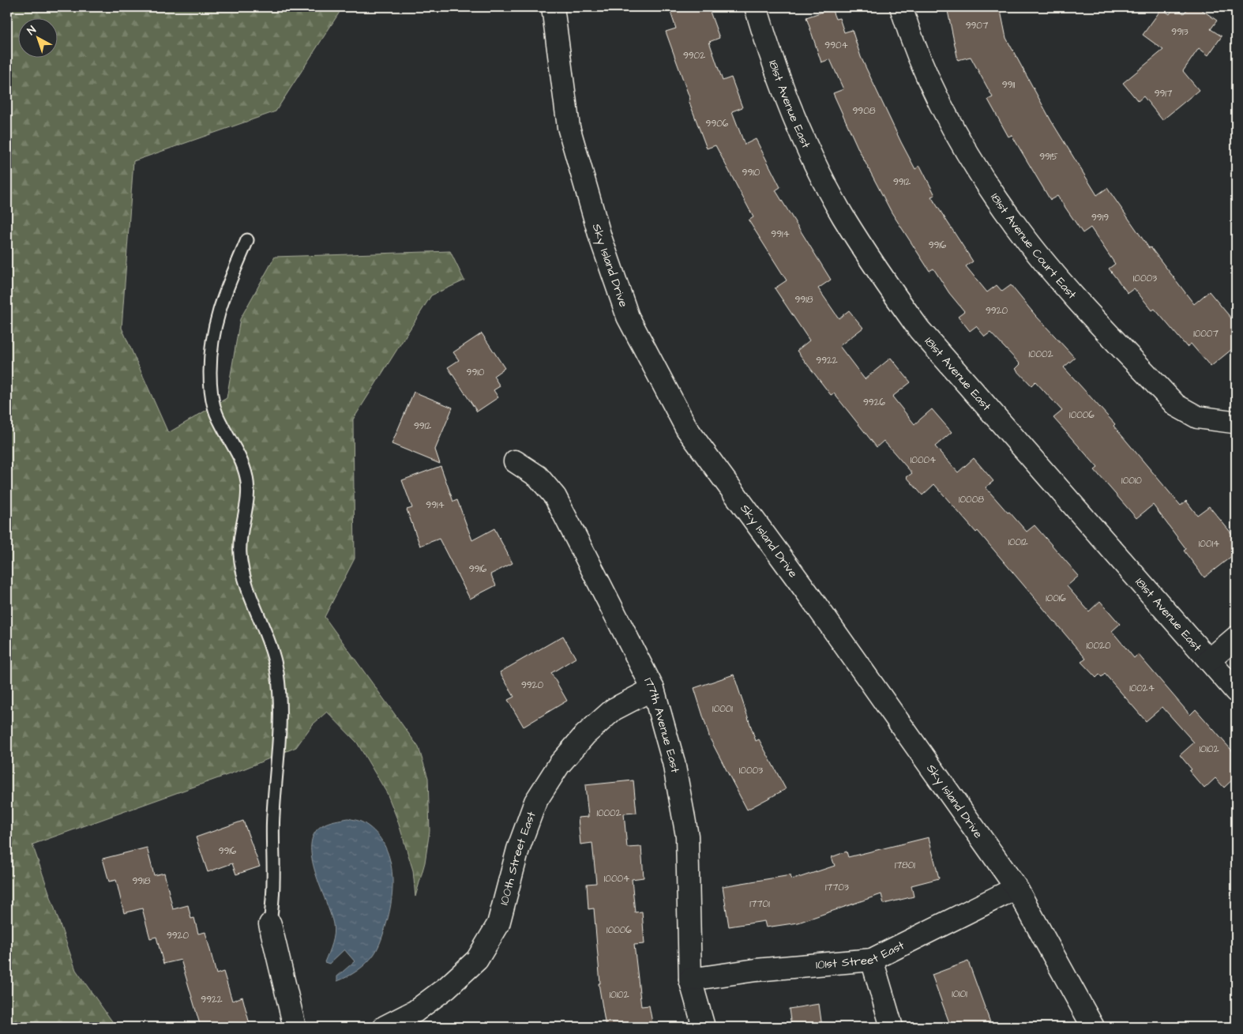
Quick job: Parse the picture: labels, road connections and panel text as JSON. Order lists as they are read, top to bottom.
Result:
{
  "streets": {
    "street": [
      "181st Avenue East",
      "181st Avenue Court East",
      "Sky Island Drive",
      "177th Avenue East",
      "100th Street East",
      "101st Street East"
    ]
  },
  "crossings": [
    ["Sky Island Drive", "101st Street East"],
    ["177th Avenue East", "100th Street East"],
    ["177th Avenue East", "101st Street East"]
  ],
  "house_numbers": [
    "9907",
    "9913",
    "9904",
    "9902",
    "9911",
    "9917",
    "9908",
    "9906",
    "9915",
    "9910",
    "9912",
    "9919",
    "9914",
    "9916",
    "10003",
    "9918",
    "9920",
    "10007",
    "10002",
    "9922",
    "9910",
    "9926",
    "10006",
    "9912",
    "10004",
    "10010",
    "10008",
    "9914",
    "10012",
    "10014",
    "9916",
    "10016",
    "10020",
    "9920",
    "10024",
    "10001",
    "10102",
    "10003",
    "10002",
    "9916",
    "17801",
    "10004",
    "9918",
    "17703",
    "17701",
    "10006",
    "9920",
    "10101",
    "10102",
    "9922"
  ],
  "north": "top left"
}
